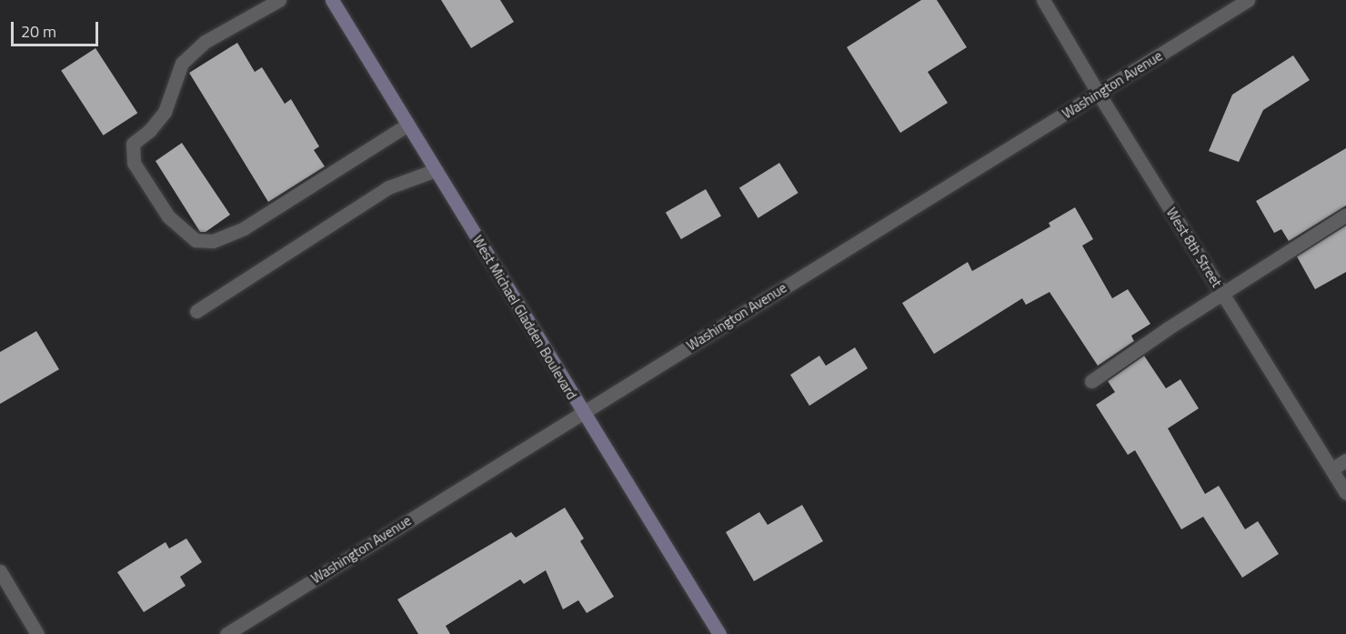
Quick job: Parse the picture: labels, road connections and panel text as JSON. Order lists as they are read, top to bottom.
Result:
{
  "streets": {
    "main road": ["West Michael Gladden Boulevard"],
    "street": ["Washington Avenue", "West 8th Street"]
  },
  "crossings": [
    ["Washington Avenue", "West 8th Street"],
    ["Washington Avenue", "West Michael Gladden Boulevard"]
  ],
  "scale_bar": "20 m"
}
